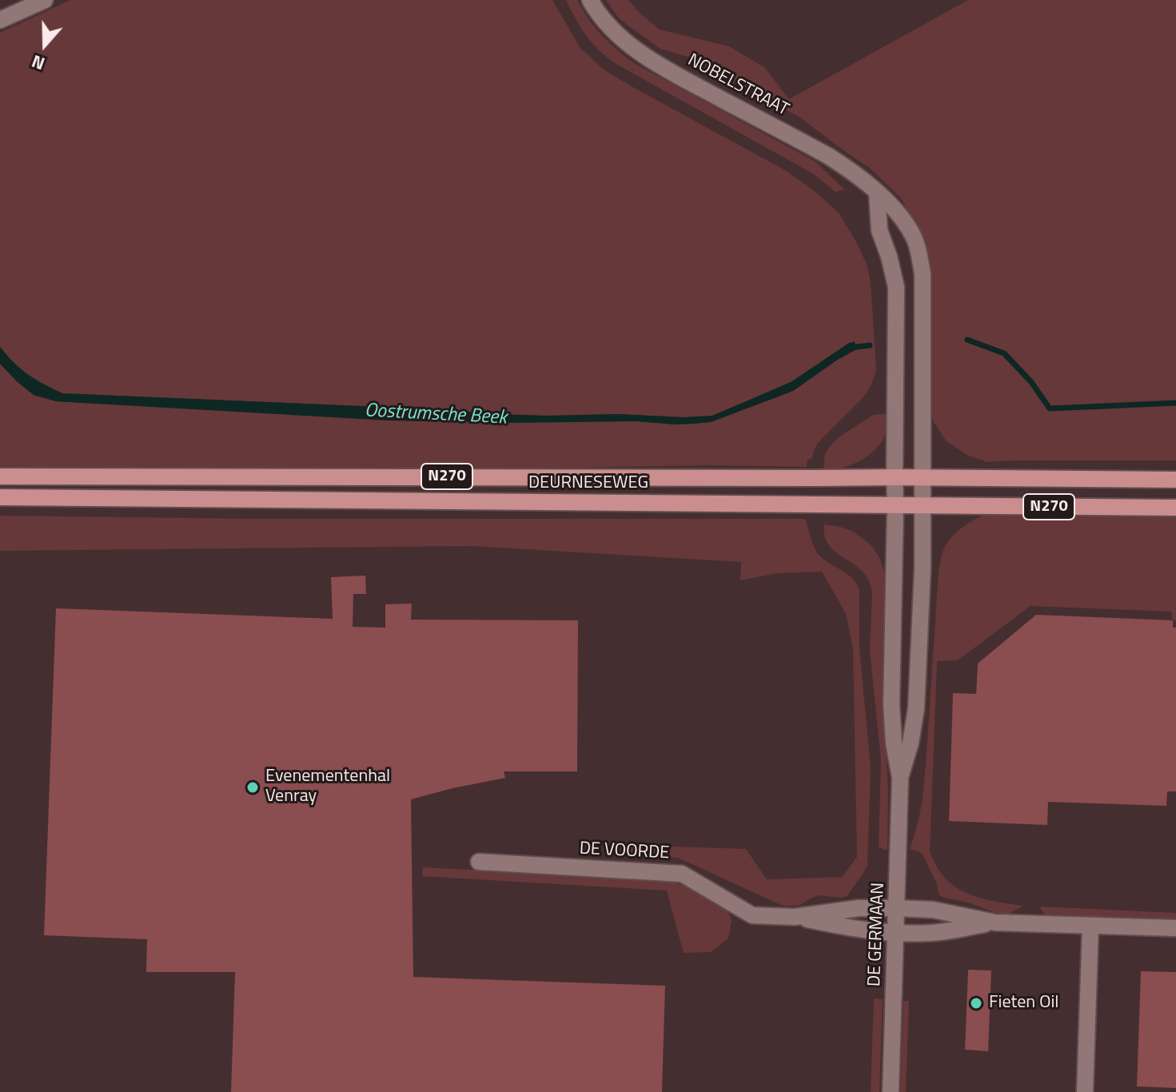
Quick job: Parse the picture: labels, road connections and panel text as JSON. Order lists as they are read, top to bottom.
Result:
{
  "streets": {
    "main road": ["N270", "DEURNESEWEG"],
    "street": ["NOBELSTRAAT", "DE VOORDE", "DE GERMAAN"]
  },
  "crossings": [
    ["NOBELSTRAAT", "DEURNESEWEG"],
    ["NOBELSTRAAT", "DE GERMAAN"],
    ["DEURNESEWEG", "DE GERMAAN"],
    ["DE VOORDE", "DE GERMAAN"]
  ],
  "water": ["Oostrumsche Beek"],
  "places": ["Evenementenhal Venray", "Fieten Oil"],
  "north": "bottom"
}
